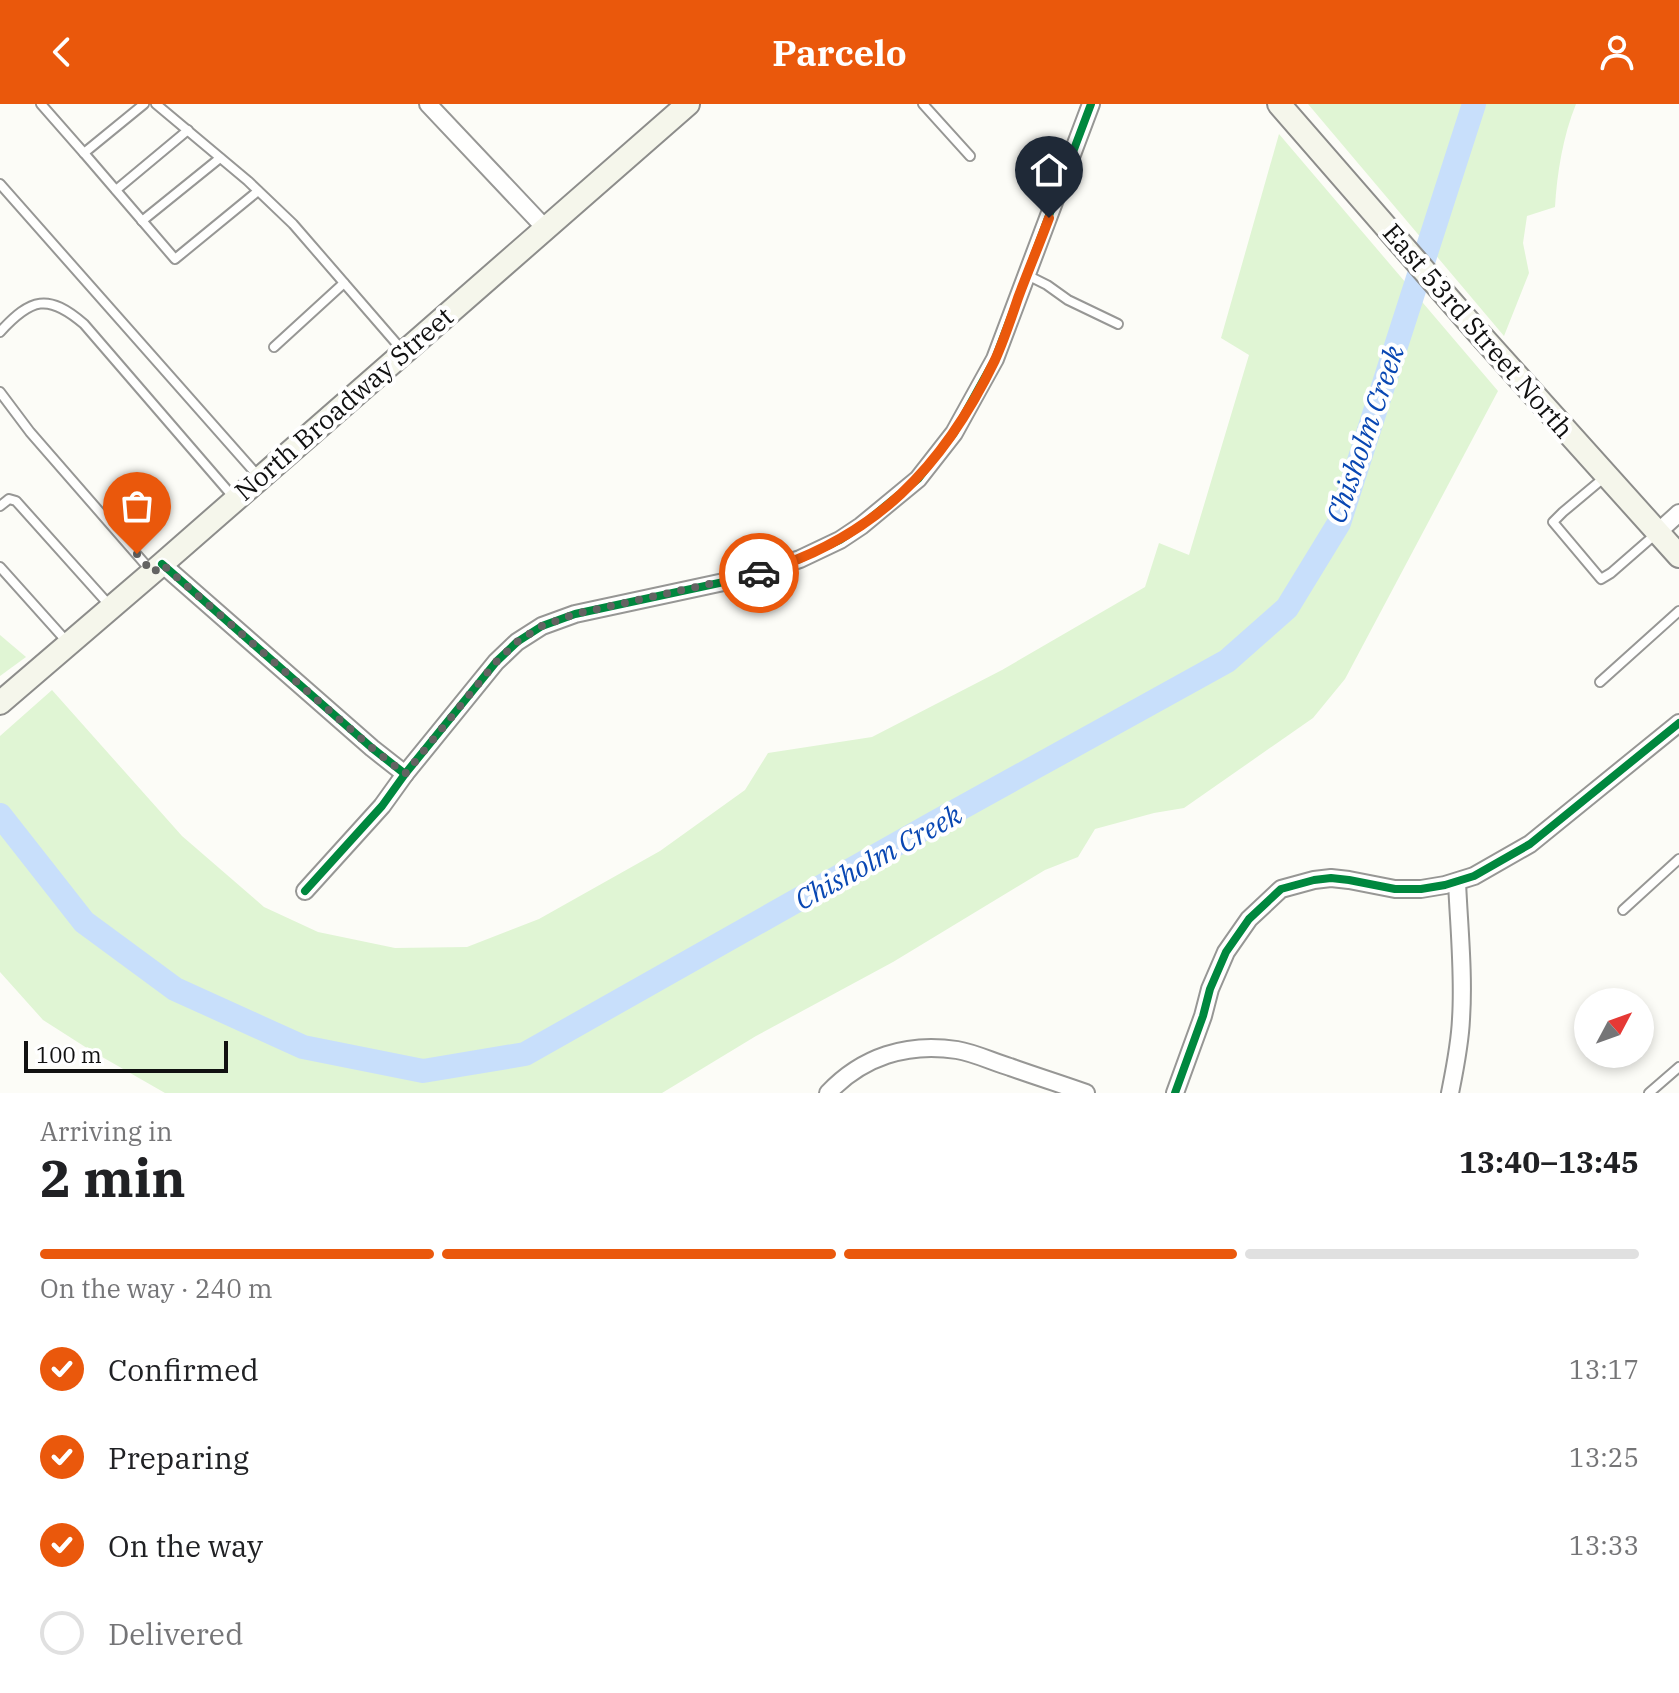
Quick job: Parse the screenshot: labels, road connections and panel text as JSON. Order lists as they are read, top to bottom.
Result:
{
  "streets": {
    "main road": ["East 53rd Street North", "North Broadway Street"]
  },
  "water": ["Chisholm Creek"],
  "scale_bar": "100 m",
  "north": "top right",
  "page": {
    "header": "Parcelo",
    "scale": "100 m",
    "heading": ["2 min", "Arriving in", "13:40–13:45"],
    "bar": "On the way · 240 m",
    "list": [
      ["Confirmed", "13:17"],
      ["Preparing", "13:25"],
      ["On the way", "13:33"],
      "Delivered"
    ]
  }
}
